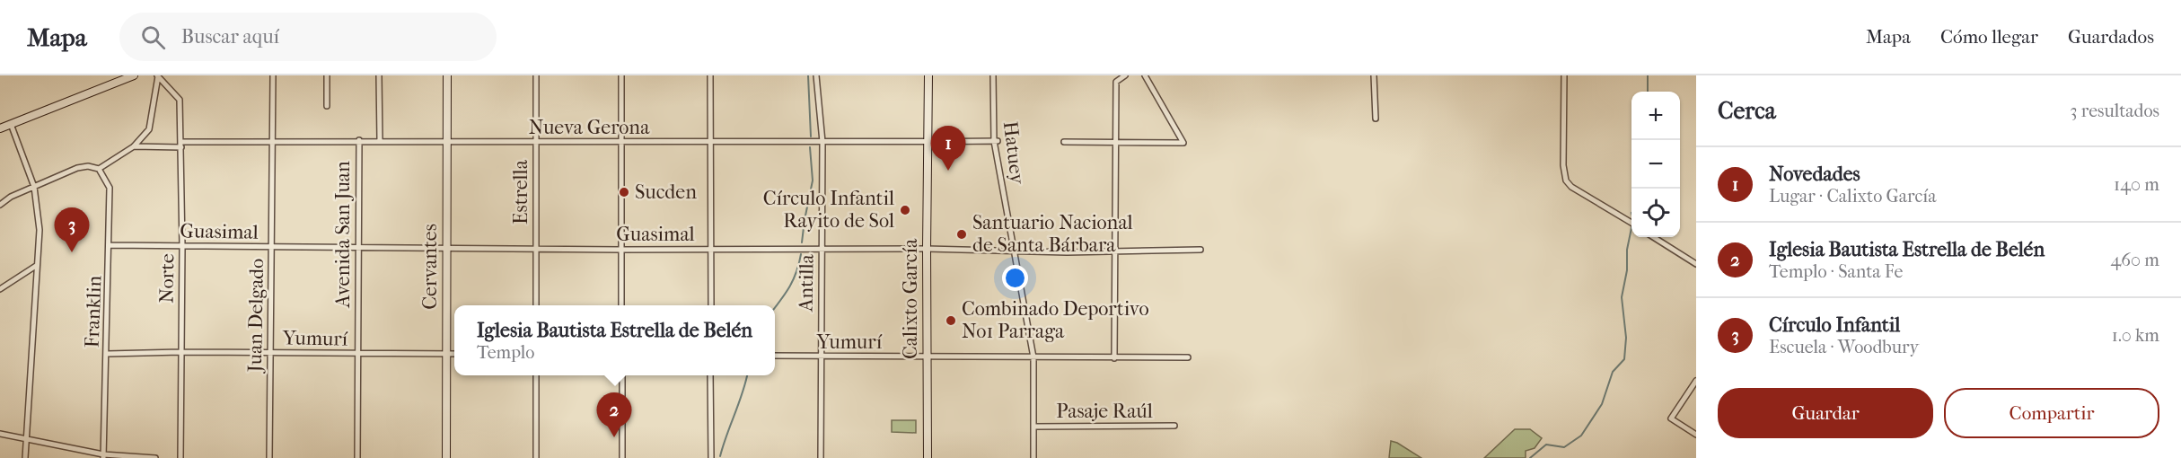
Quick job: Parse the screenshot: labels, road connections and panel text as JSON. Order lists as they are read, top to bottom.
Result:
{
  "streets": {
    "main road": ["Cervantes", "Calixto García"],
    "street": [
      "Nueva Gerona",
      "Hatuey",
      "Estrella",
      "Guasimal",
      "Avenida San Juan",
      "Norte",
      "Antilla",
      "Franklin",
      "Juan Delgado",
      "Yumurí",
      "Pasaje Raúl"
    ]
  },
  "crossings": [
    ["Nueva Gerona", "Hatuey"],
    ["Nueva Gerona", "Estrella"],
    ["Nueva Gerona", "Avenida San Juan"],
    ["Nueva Gerona", "Cervantes"],
    ["Nueva Gerona", "Norte"],
    ["Nueva Gerona", "Antilla"],
    ["Nueva Gerona", "Calixto García"],
    ["Nueva Gerona", "Juan Delgado"],
    ["Hatuey", "Guasimal"],
    ["Hatuey", "Yumurí"],
    ["Hatuey", "Pasaje Raúl"],
    ["Estrella", "Guasimal"],
    ["Guasimal", "Avenida San Juan"],
    ["Guasimal", "Cervantes"],
    ["Guasimal", "Norte"],
    ["Guasimal", "Antilla"],
    ["Guasimal", "Calixto García"],
    ["Guasimal", "Franklin"],
    ["Guasimal", "Juan Delgado"],
    ["Avenida San Juan", "Yumurí"],
    ["Cervantes", "Yumurí"],
    ["Norte", "Yumurí"],
    ["Antilla", "Yumurí"],
    ["Calixto García", "Yumurí"],
    ["Franklin", "Yumurí"],
    ["Juan Delgado", "Yumurí"]
  ],
  "places": [
    "Sucden",
    "Círculo Infantil Rayito de Sol",
    "Santuario Nacional de Santa Bárbara",
    "Combinado Deportivo No1 Parraga"
  ],
  "page": {
    "header": "Mapa",
    "search": "Buscar aquí",
    "nav": ["Mapa", "Cómo llegar", "Guardados"],
    "heading": ["Cerca", "3 resultados"],
    "map_buttons": ["+", "−"],
    "pins": ["1", "3", "2"],
    "list": [
      {
        "mark": "1",
        "name": "Novedades",
        "note": "Lugar · Calixto García",
        "value": "140 m"
      },
      {
        "mark": "2",
        "name": "Iglesia Bautista Estrella de Belén",
        "note": "Templo · Santa Fe",
        "value": "460 m"
      },
      {
        "mark": "3",
        "name": "Círculo Infantil",
        "note": "Escuela · Woodbury",
        "value": "1.0 km"
      }
    ],
    "popup": ["Iglesia Bautista Estrella de Belén", "Templo"],
    "buttons": ["Guardar", "Compartir"]
  }
}
